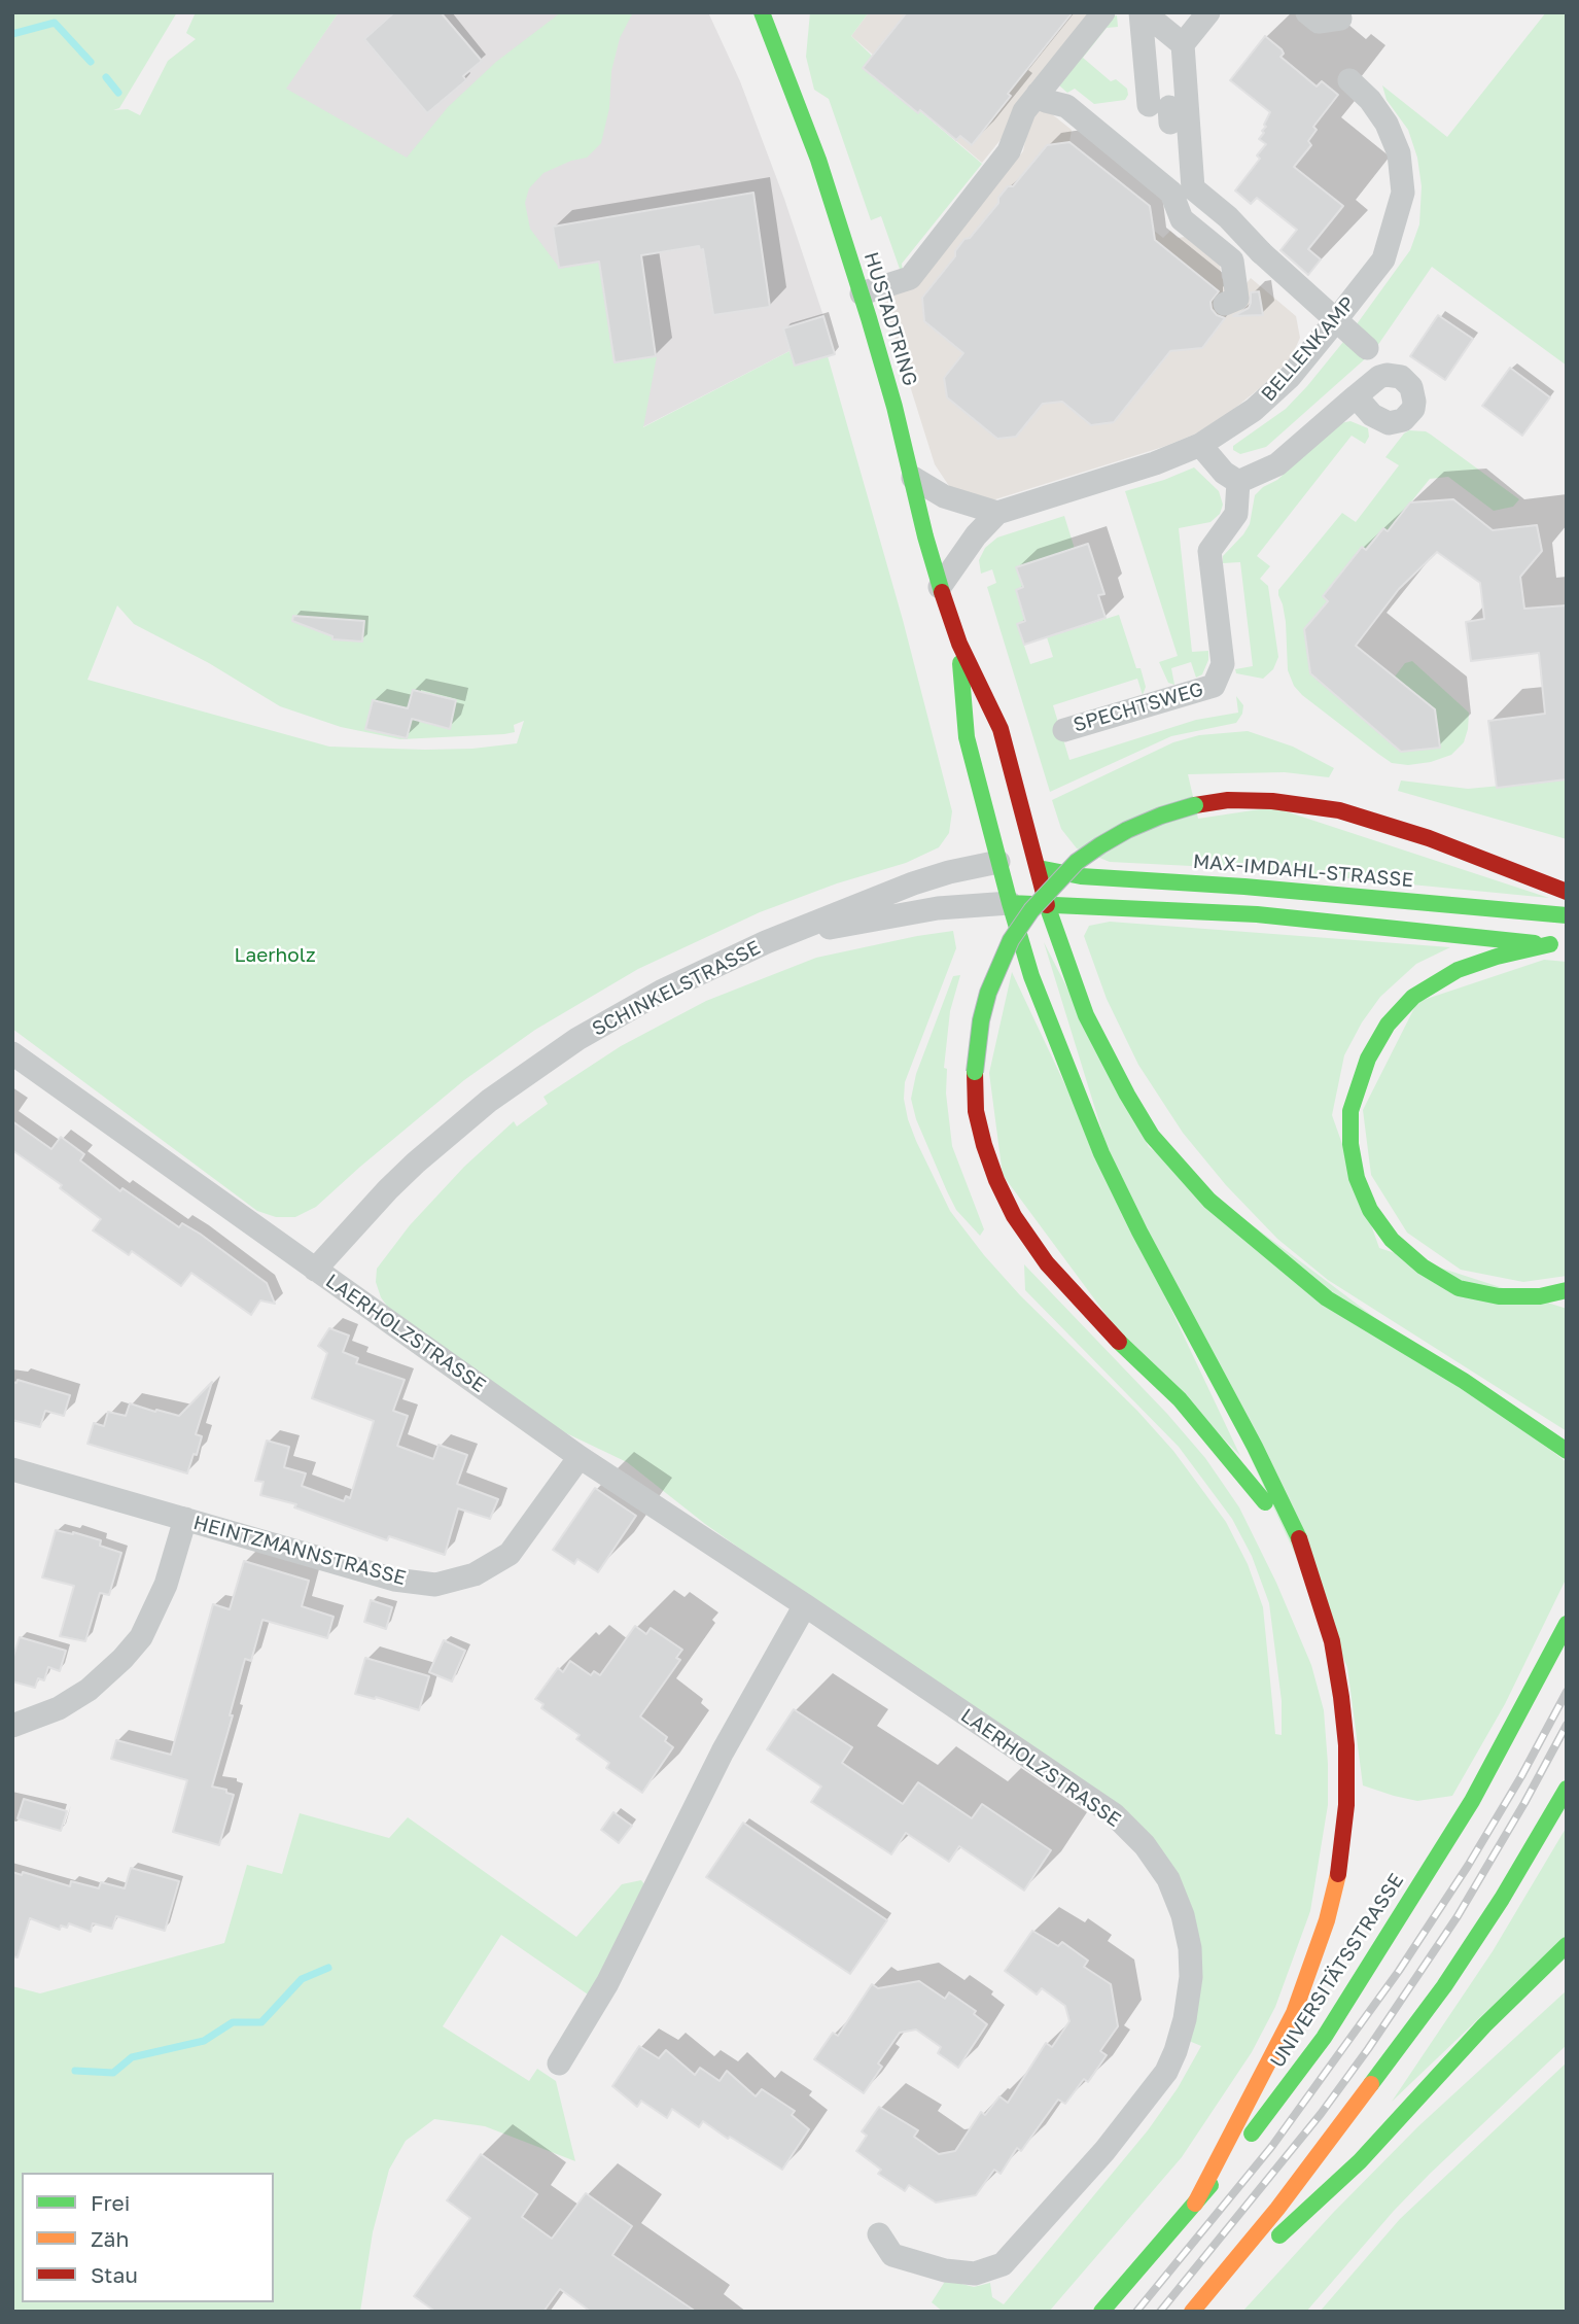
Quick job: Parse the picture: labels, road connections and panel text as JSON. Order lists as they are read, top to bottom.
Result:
{
  "streets": {
    "main road": ["HUSTADTRING", "MAX-IMDAHL-STRASSE", "UNIVERSITÄTSSTRASSE"],
    "street": [
      "BELLENKAMP",
      "SPECHTSWEG",
      "SCHINKELSTRASSE",
      "LAERHOLZSTRASSE",
      "HEINTZMANNSTRASSE"
    ]
  },
  "crossings": [
    ["HUSTADTRING", "MAX-IMDAHL-STRASSE"],
    ["HUSTADTRING", "SCHINKELSTRASSE"],
    ["MAX-IMDAHL-STRASSE", "SCHINKELSTRASSE"],
    ["SCHINKELSTRASSE", "LAERHOLZSTRASSE"],
    ["LAERHOLZSTRASSE", "HEINTZMANNSTRASSE"]
  ],
  "parks": ["Laerholz"],
  "legend": ["Frei", "Zäh", "Stau"]
}
